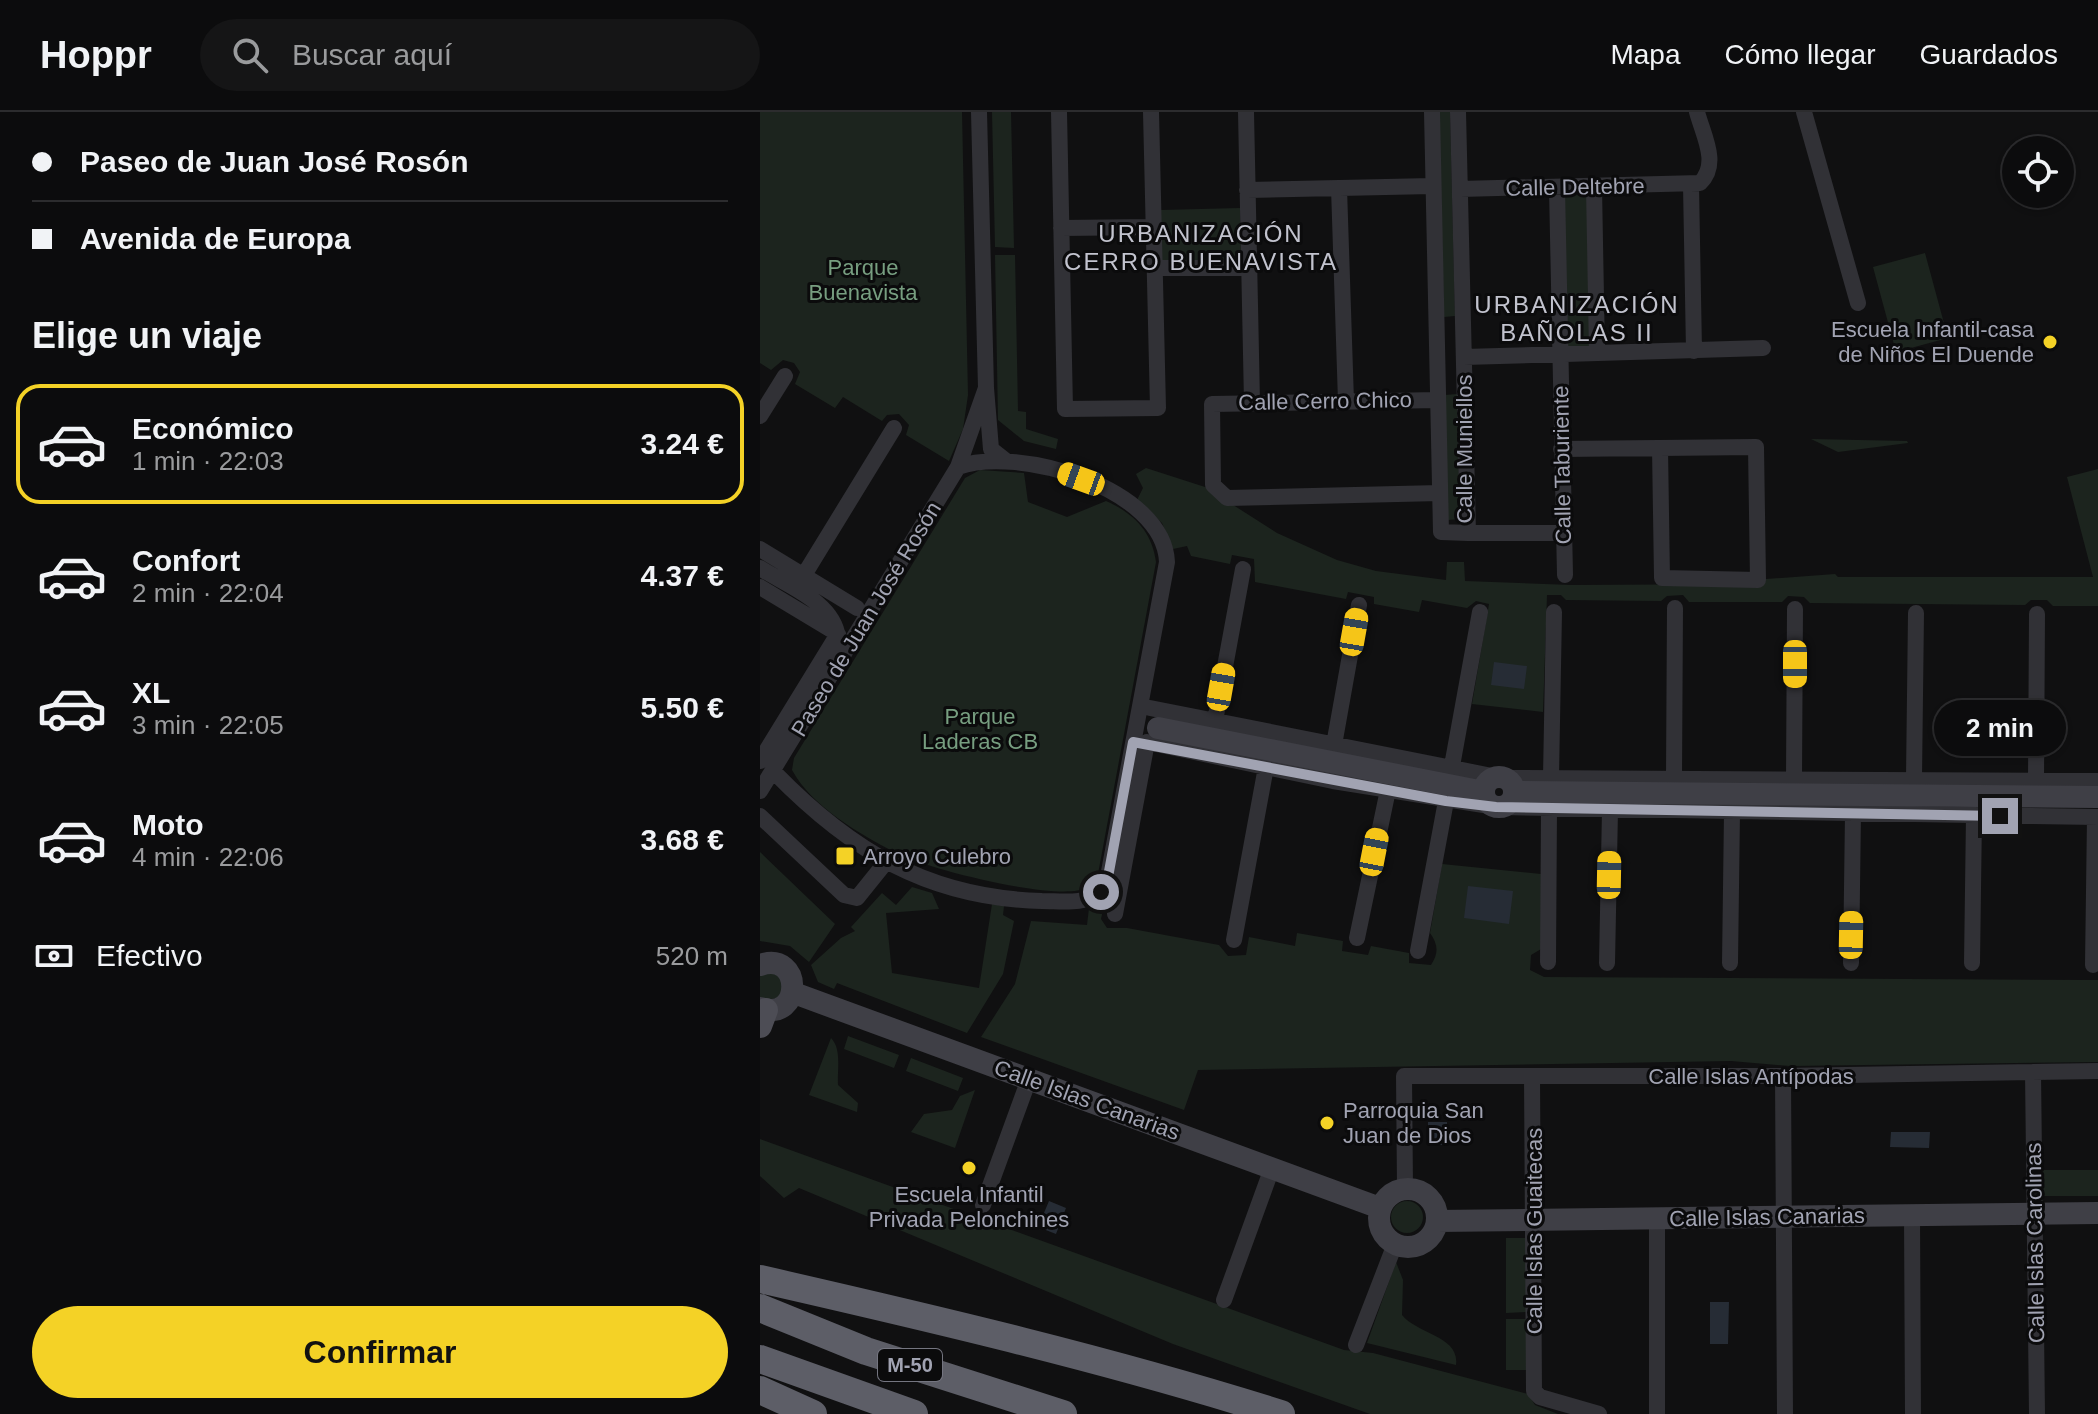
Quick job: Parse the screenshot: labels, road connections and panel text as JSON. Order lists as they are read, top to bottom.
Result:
{
  "streets": {
    "highway": ["M-50"],
    "street": [
      "Calle Deltebre",
      "Calle Cerro Chico",
      "Calle Muniellos",
      "Calle Taburiente",
      "Paseo de Juan José Rosón",
      "Calle Islas Antípodas",
      "Calle Islas Canarias",
      "Calle Islas Guaitecas",
      "Calle Islas Carolinas"
    ]
  },
  "crossings": [
    ["Calle Deltebre", "Calle Muniellos"],
    ["Calle Deltebre", "Calle Taburiente"],
    ["Calle Cerro Chico", "Calle Muniellos"],
    ["Calle Islas Antípodas", "Calle Islas Canarias"],
    ["Calle Islas Antípodas", "Calle Islas Guaitecas"],
    ["Calle Islas Antípodas", "Calle Islas Carolinas"],
    ["Calle Islas Canarias", "Calle Islas Guaitecas"],
    ["Calle Islas Canarias", "Calle Islas Carolinas"]
  ],
  "districts": ["URBANIZACIÓN CERRO BUENAVISTA", "URBANIZACIÓN BAÑOLAS II"],
  "parks": ["Parque Buenavista", "Parque Laderas CB"],
  "places": {
    "other": ["Escuela Infantil-casa de Niños El Duende", "Parroquia San Juan de Dios", "Escuela Infantil Privada Pelonchines"],
    "transit": ["Arroyo Culebro"]
  },
  "page": {
    "header": "Hoppr",
    "search": "Buscar aquí",
    "nav": ["Mapa", "Cómo llegar", "Guardados"],
    "banner": ["Paseo de Juan José Rosón", "Avenida de Europa"],
    "heading": "Elige un viaje",
    "list": [
      {
        "name": "Económico",
        "note": "1 min · 22:03",
        "value": "3.24 €"
      },
      {
        "name": "Confort",
        "note": "2 min · 22:04",
        "value": "4.37 €"
      },
      {
        "name": "XL",
        "note": "3 min · 22:05",
        "value": "5.50 €"
      },
      {
        "name": "Moto",
        "note": "4 min · 22:06",
        "value": "3.68 €"
      }
    ],
    "bubble": "2 min",
    "pay": ["Efectivo", "520 m"],
    "buttons": "Confirmar"
  }
}
